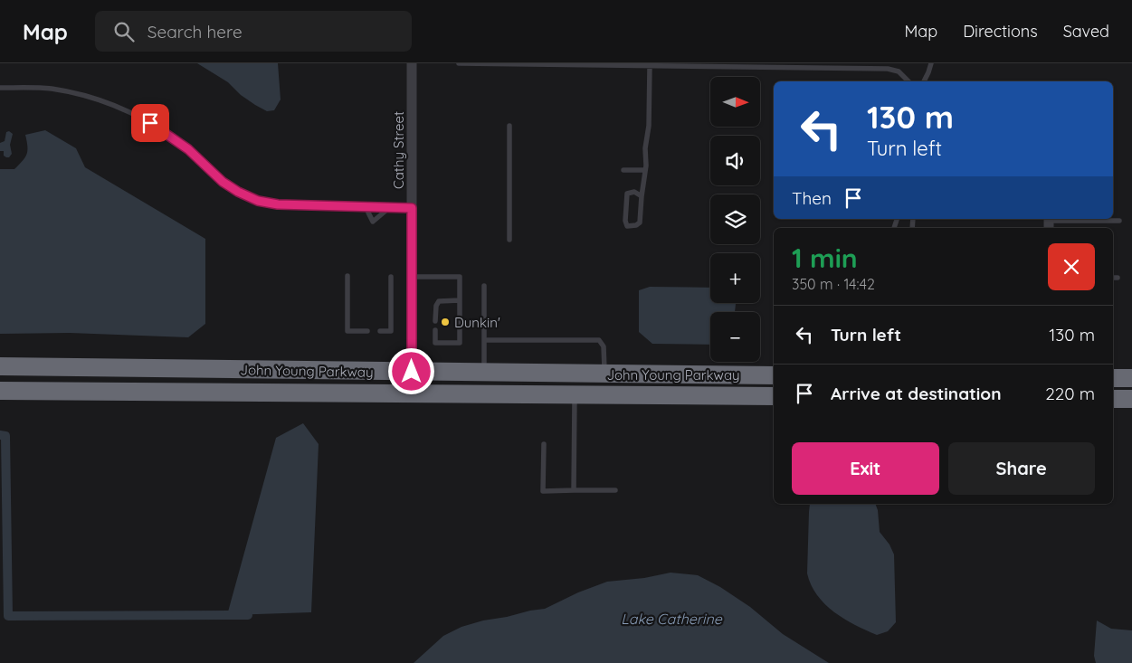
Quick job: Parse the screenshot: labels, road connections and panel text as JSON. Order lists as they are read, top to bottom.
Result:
{
  "streets": {
    "highway": ["John Young Parkway"],
    "street": ["Cathy Street"]
  },
  "crossings": [
    ["Cathy Street", "John Young Parkway"]
  ],
  "water": ["Lake Catherine"],
  "places": ["Dunkin'"],
  "north": "right",
  "page": {
    "header": "Map",
    "search": "Search here",
    "nav": ["Map", "Directions", "Saved"],
    "map_buttons": ["+", "−"],
    "turn": ["130 m", "Turn left"],
    "then": "Then",
    "heading": ["1 min", "350 m · 14:42"],
    "list": [
      {
        "name": "Turn left",
        "value": "130 m"
      },
      {
        "name": "Arrive at destination",
        "value": "220 m"
      }
    ],
    "buttons": ["Exit", "Share"]
  }
}
